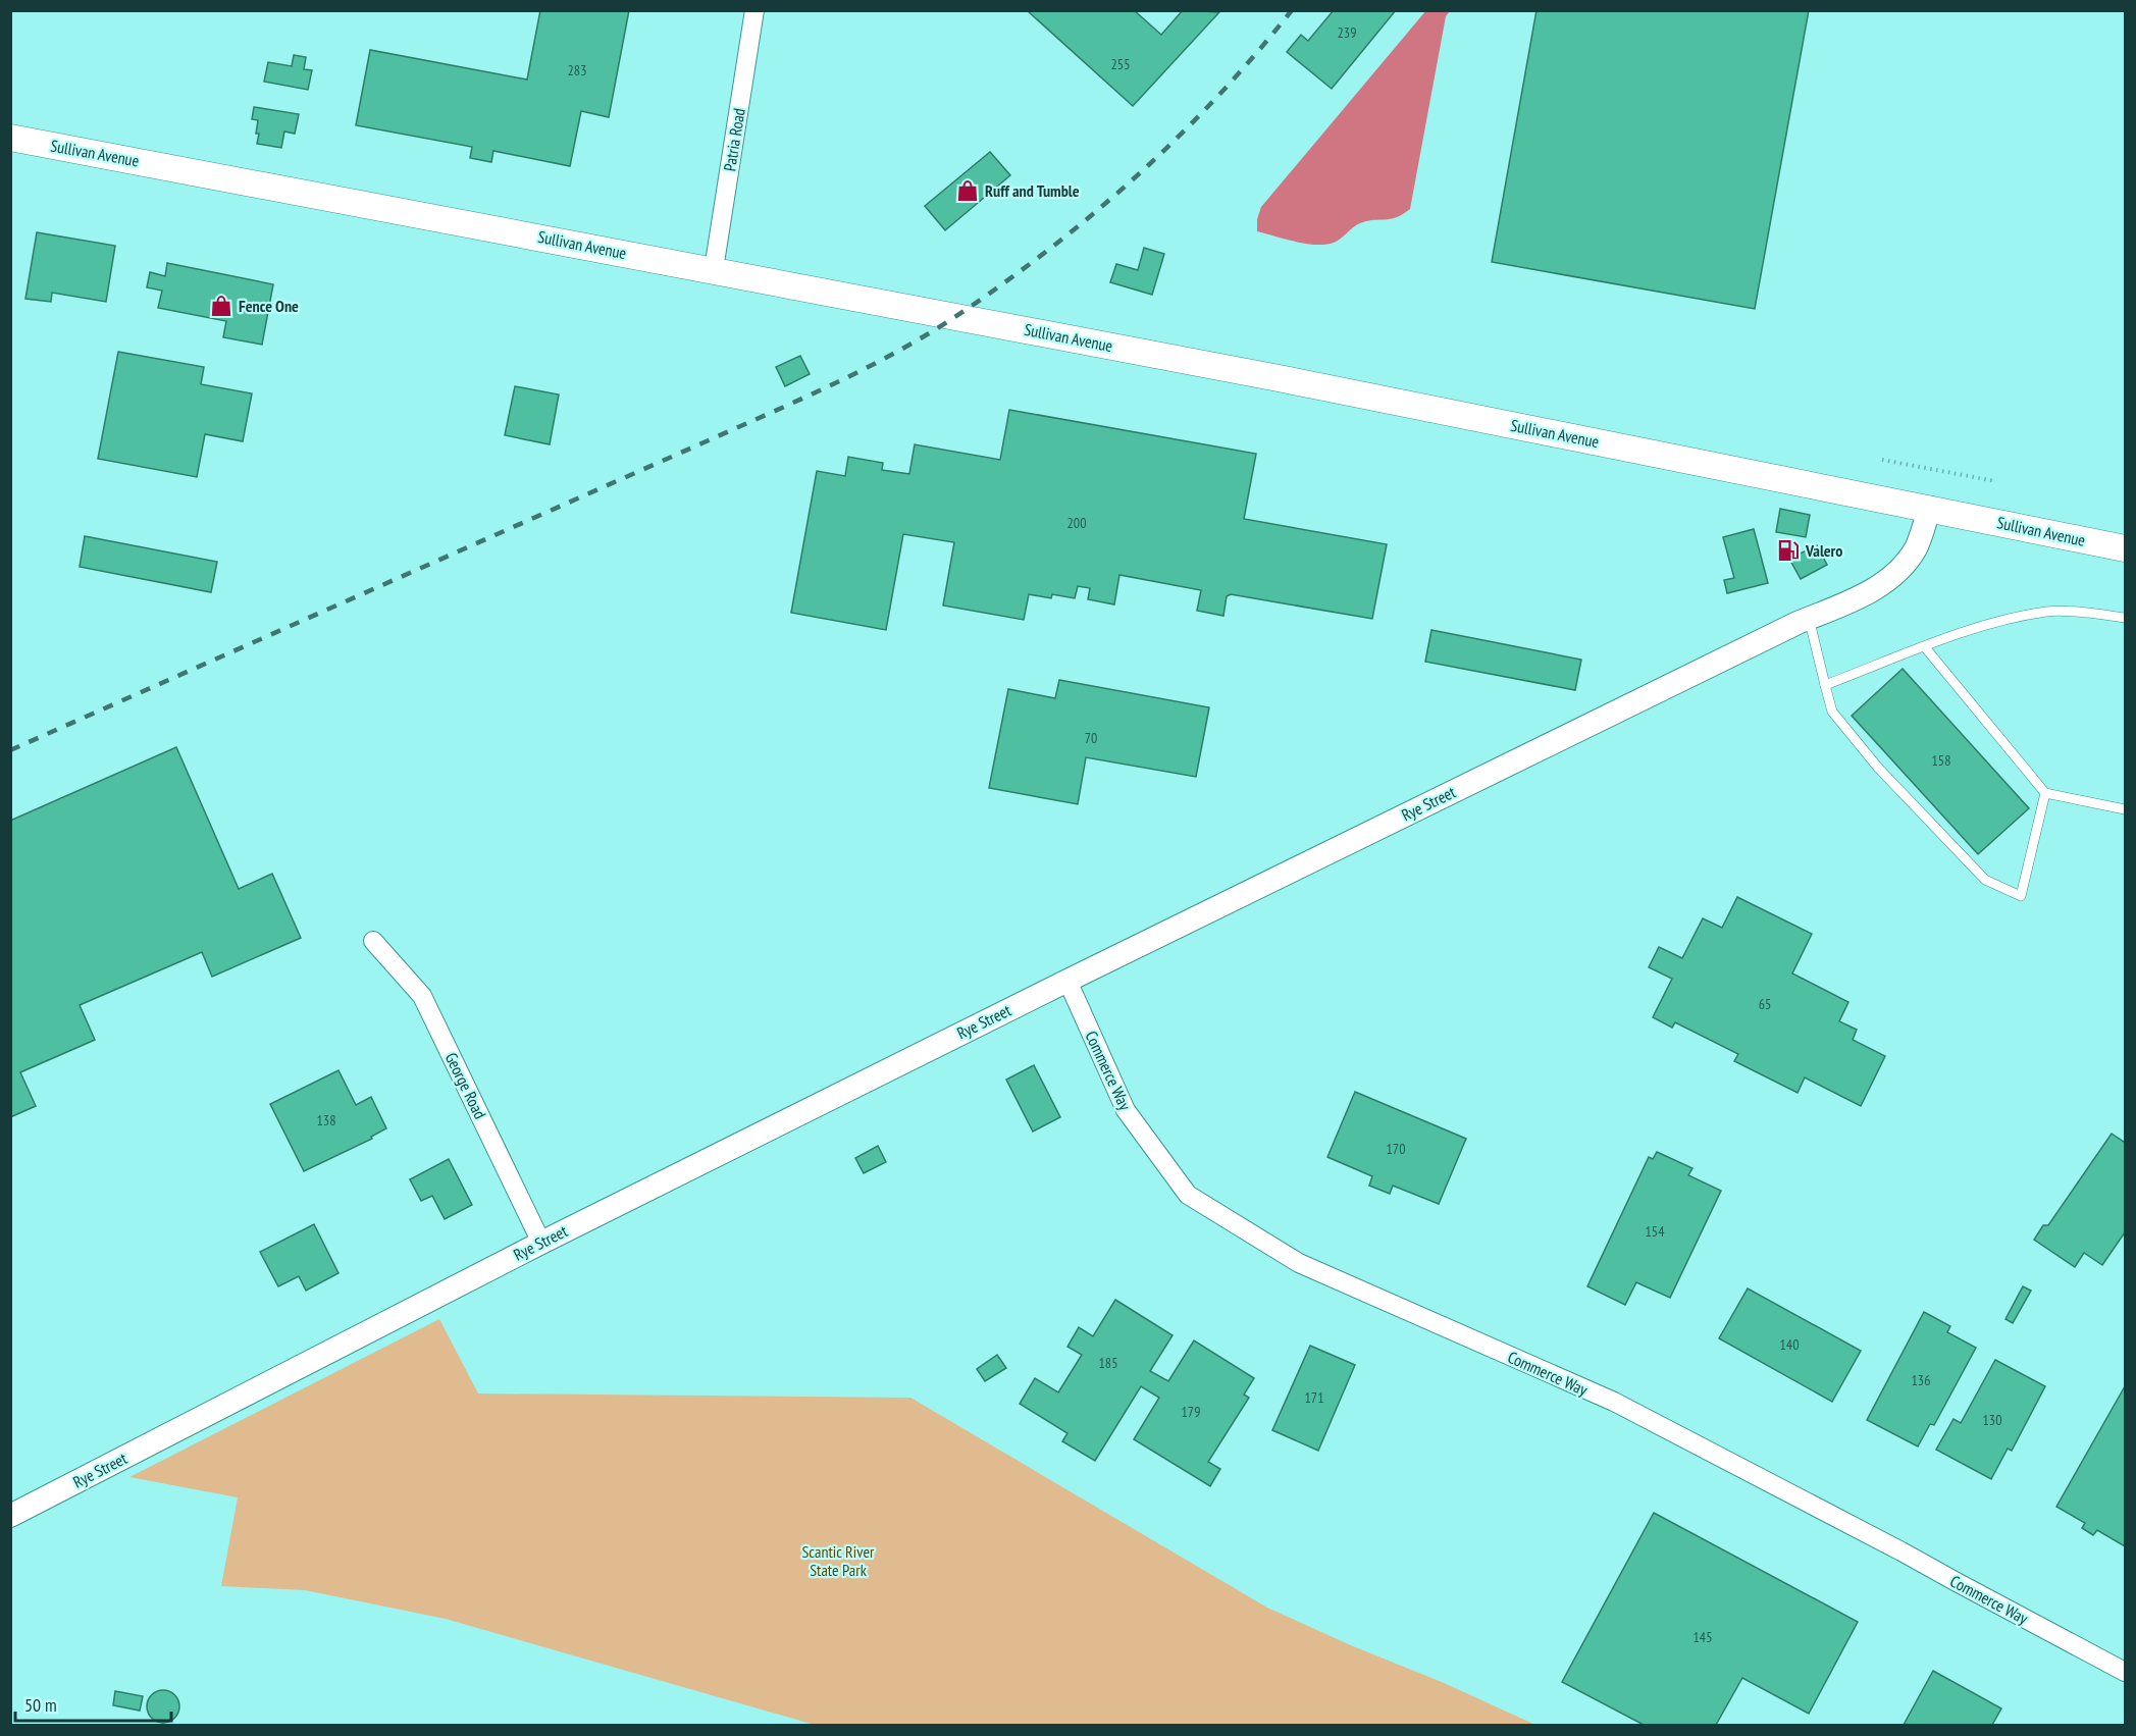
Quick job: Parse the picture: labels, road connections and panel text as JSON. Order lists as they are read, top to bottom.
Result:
{
  "streets": {
    "main road": ["Sullivan Avenue"],
    "street": [
      "Patria Road",
      "Rye Street",
      "Commerce Way",
      "George Road"
    ]
  },
  "crossings": [
    ["Patria Road", "Sullivan Avenue"],
    ["Sullivan Avenue", "Rye Street"],
    ["Rye Street", "Commerce Way"],
    ["Rye Street", "George Road"]
  ],
  "parks": ["Scantic River State Park"],
  "places": {
    "shop": ["Ruff and Tumble", "Fence One"],
    "fuel station": ["Valero"]
  },
  "house_numbers": [
    "239",
    "255",
    "283",
    "200",
    "70",
    "158",
    "65",
    "138",
    "170",
    "154",
    "140",
    "185",
    "136",
    "171",
    "179",
    "130",
    "145"
  ],
  "scale_bar": "50 m"
}
